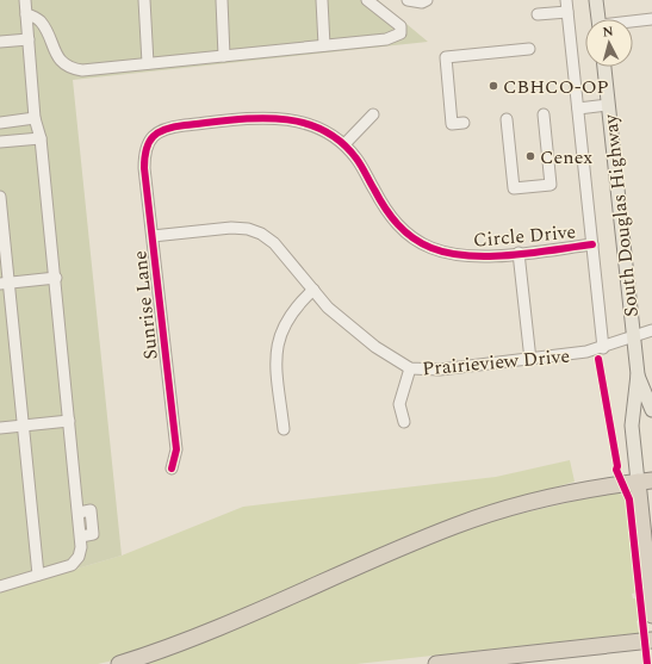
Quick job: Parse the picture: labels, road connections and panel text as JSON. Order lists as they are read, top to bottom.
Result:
{
  "streets": {
    "highway": ["South Douglas Highway"],
    "street": ["Circle Drive", "Sunrise Lane", "Prairieview Drive"]
  },
  "crossings": [
    ["South Douglas Highway", "Prairieview Drive"],
    ["Circle Drive", "Sunrise Lane"],
    ["Sunrise Lane", "Prairieview Drive"]
  ],
  "places": ["CBHCO-OP", "Cenex"],
  "north": "top"
}
